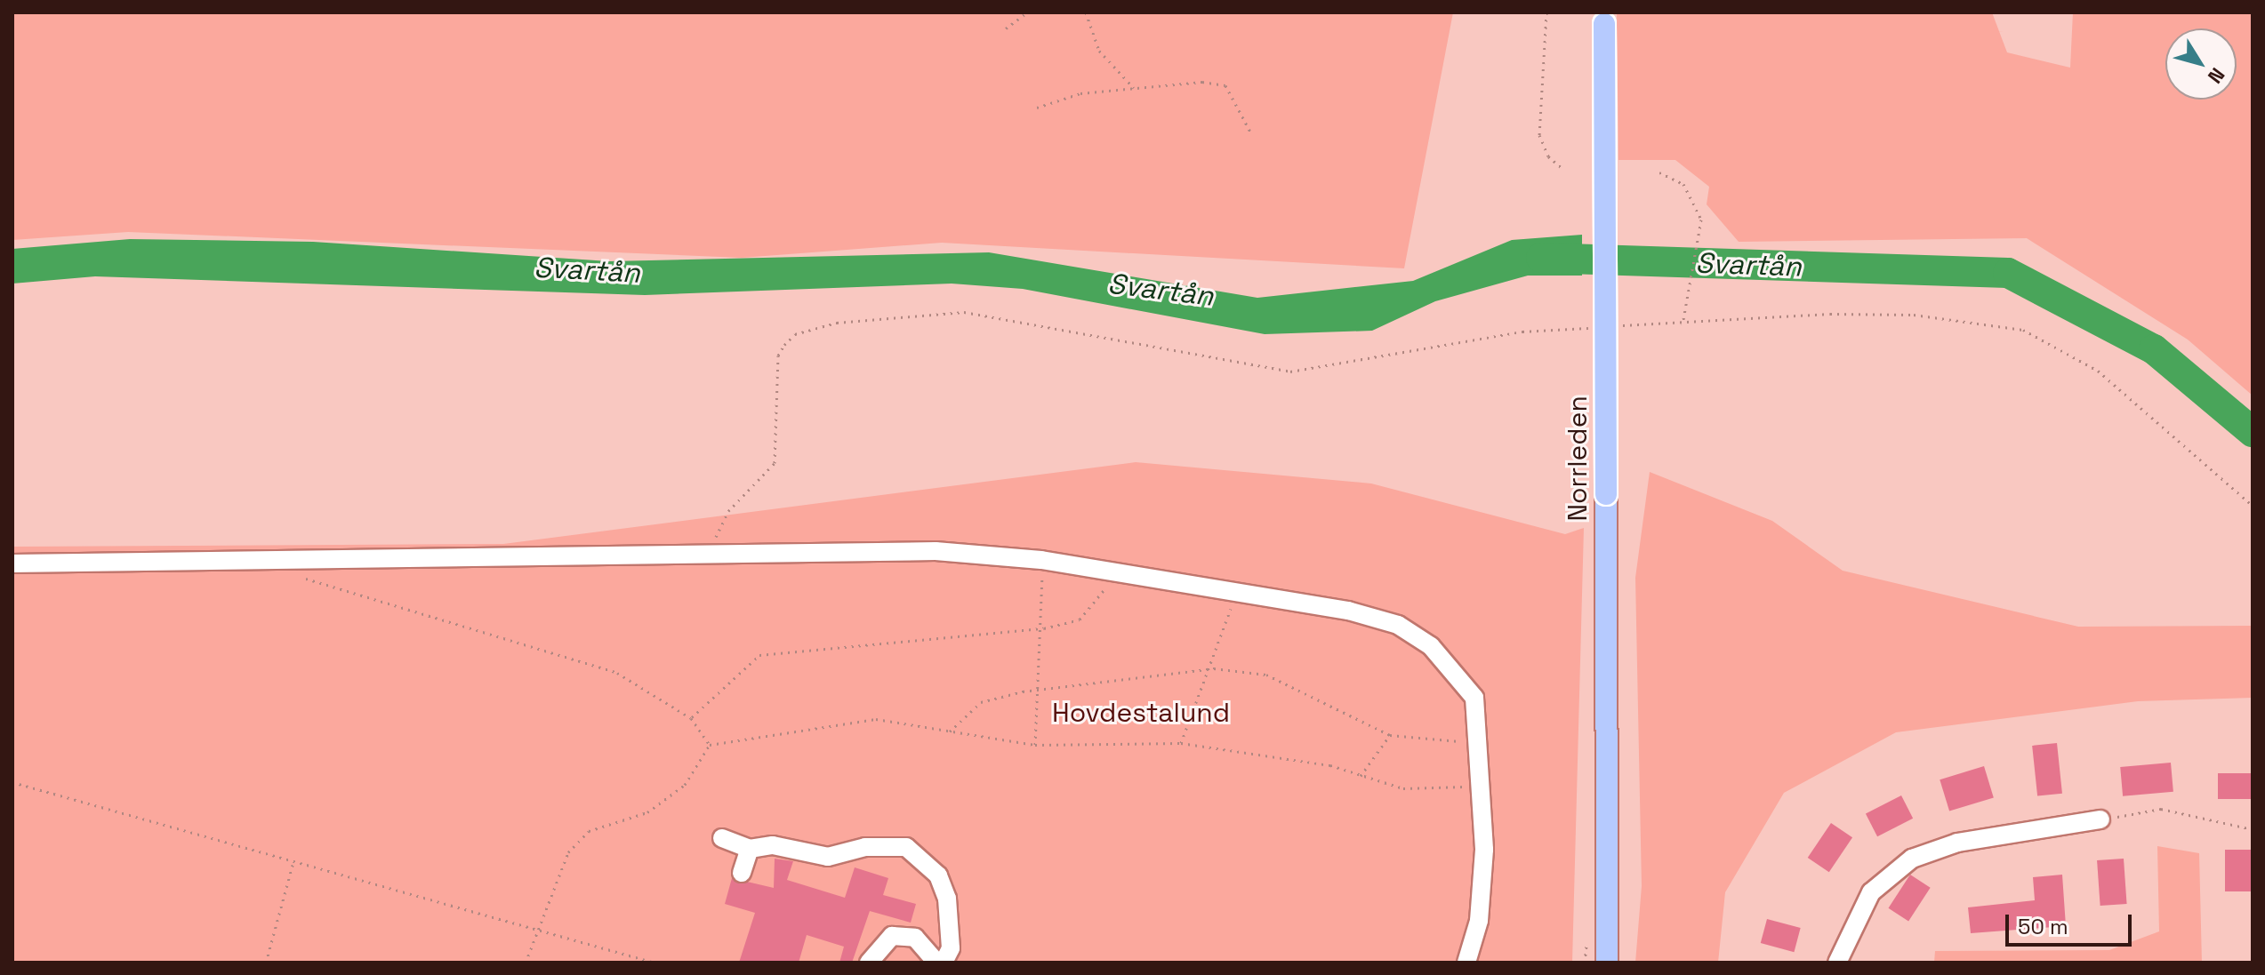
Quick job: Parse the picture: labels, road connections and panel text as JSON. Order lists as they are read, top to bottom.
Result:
{
  "streets": {
    "main road": ["Norrleden"]
  },
  "water": ["Svartån"],
  "parks": ["Hovdestalund"],
  "scale_bar": "50 m",
  "north": "bottom right"
}
